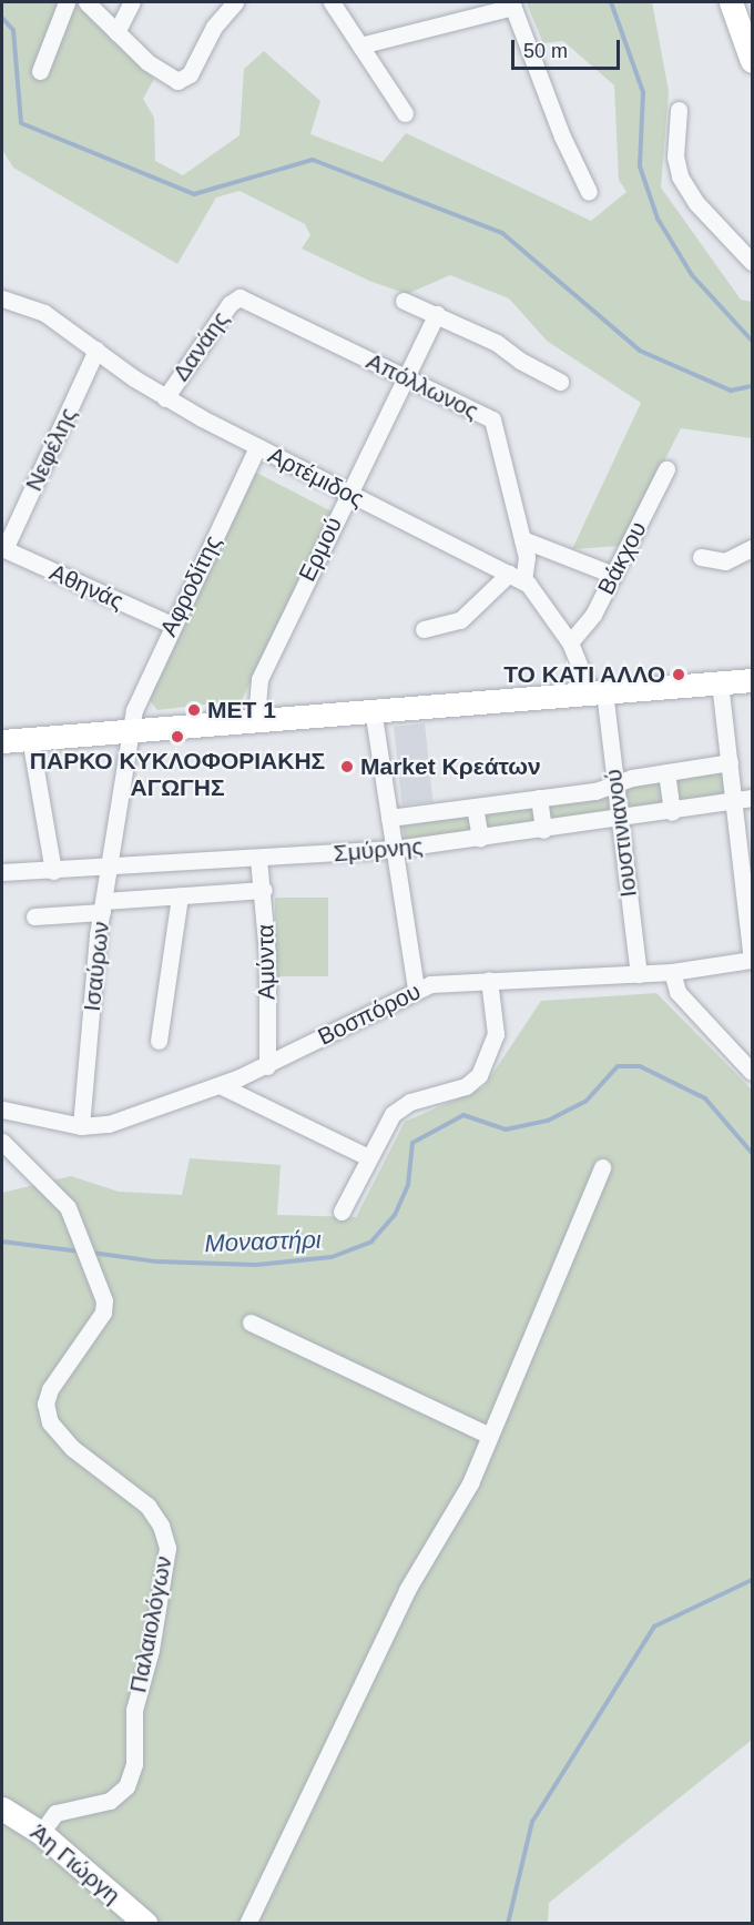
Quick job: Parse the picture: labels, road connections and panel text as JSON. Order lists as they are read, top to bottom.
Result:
{
  "streets": {
    "main road": ["Άη Γιώργη"],
    "street": [
      "Δανάης",
      "Απόλλωνος",
      "Νεφέλης",
      "Αρτέμιδος",
      "Ερμού",
      "Βάκχου",
      "Αφροδίτης",
      "Αθηνάς",
      "Ιουστινιανού",
      "Σμύρνης",
      "Αμύντα",
      "Ισαύρων",
      "Βοσπόρου",
      "Παλαιολόγων"
    ]
  },
  "crossings": [
    ["Δανάης", "Απόλλωνος"],
    ["Δανάης", "Αρτέμιδος"],
    ["Απόλλωνος", "Αρτέμιδος"],
    ["Απόλλωνος", "Ερμού"],
    ["Νεφέλης", "Αρτέμιδος"],
    ["Νεφέλης", "Αθηνάς"],
    ["Αρτέμιδος", "Ερμού"],
    ["Αρτέμιδος", "Βάκχου"],
    ["Αρτέμιδος", "Αφροδίτης"],
    ["Αρτέμιδος", "Ιουστινιανού"],
    ["Αφροδίτης", "Αθηνάς"],
    ["Αφροδίτης", "Ισαύρων"],
    ["Ιουστινιανού", "Σμύρνης"],
    ["Ιουστινιανού", "Βοσπόρου"],
    ["Σμύρνης", "Αμύντα"],
    ["Σμύρνης", "Ισαύρων"],
    ["Αμύντα", "Βοσπόρου"],
    ["Ισαύρων", "Βοσπόρου"],
    ["Παλαιολόγων", "Άη Γιώργη"]
  ],
  "water": ["Μοναστήρι"],
  "places": [
    "ΤΟ ΚΑΤΙ ΑΛΛΟ",
    "ΜΕΤ 1",
    "ΠΑΡΚΟ ΚΥΚΛΟΦΟΡΙΑΚΗΣ ΑΓΩΓΗΣ",
    "Market Κρεάτων"
  ],
  "scale_bar": "50 m"
}
